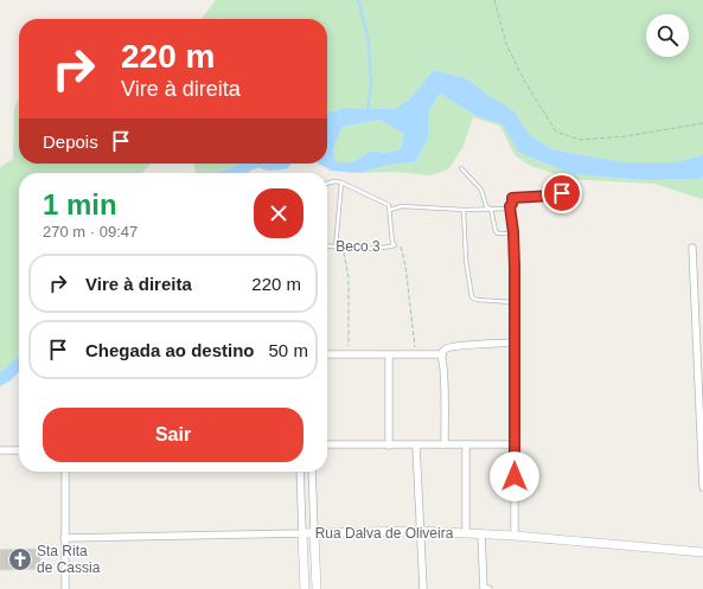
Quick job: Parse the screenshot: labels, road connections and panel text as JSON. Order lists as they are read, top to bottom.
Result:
{
  "streets": {
    "street": ["Rua Dalva de Oliveira"],
    "lane": ["Beco 3"]
  },
  "places": {
    "church": ["Sta Rita de Cassia"]
  },
  "page": {
    "turn": ["220 m", "Vire à direita"],
    "then": "Depois",
    "heading": ["1 min", "270 m · 09:47"],
    "list": [
      {
        "name": "Vire à direita",
        "value": "220 m"
      },
      {
        "name": "Chegada ao destino",
        "value": "50 m"
      }
    ],
    "buttons": "Sair"
  }
}
